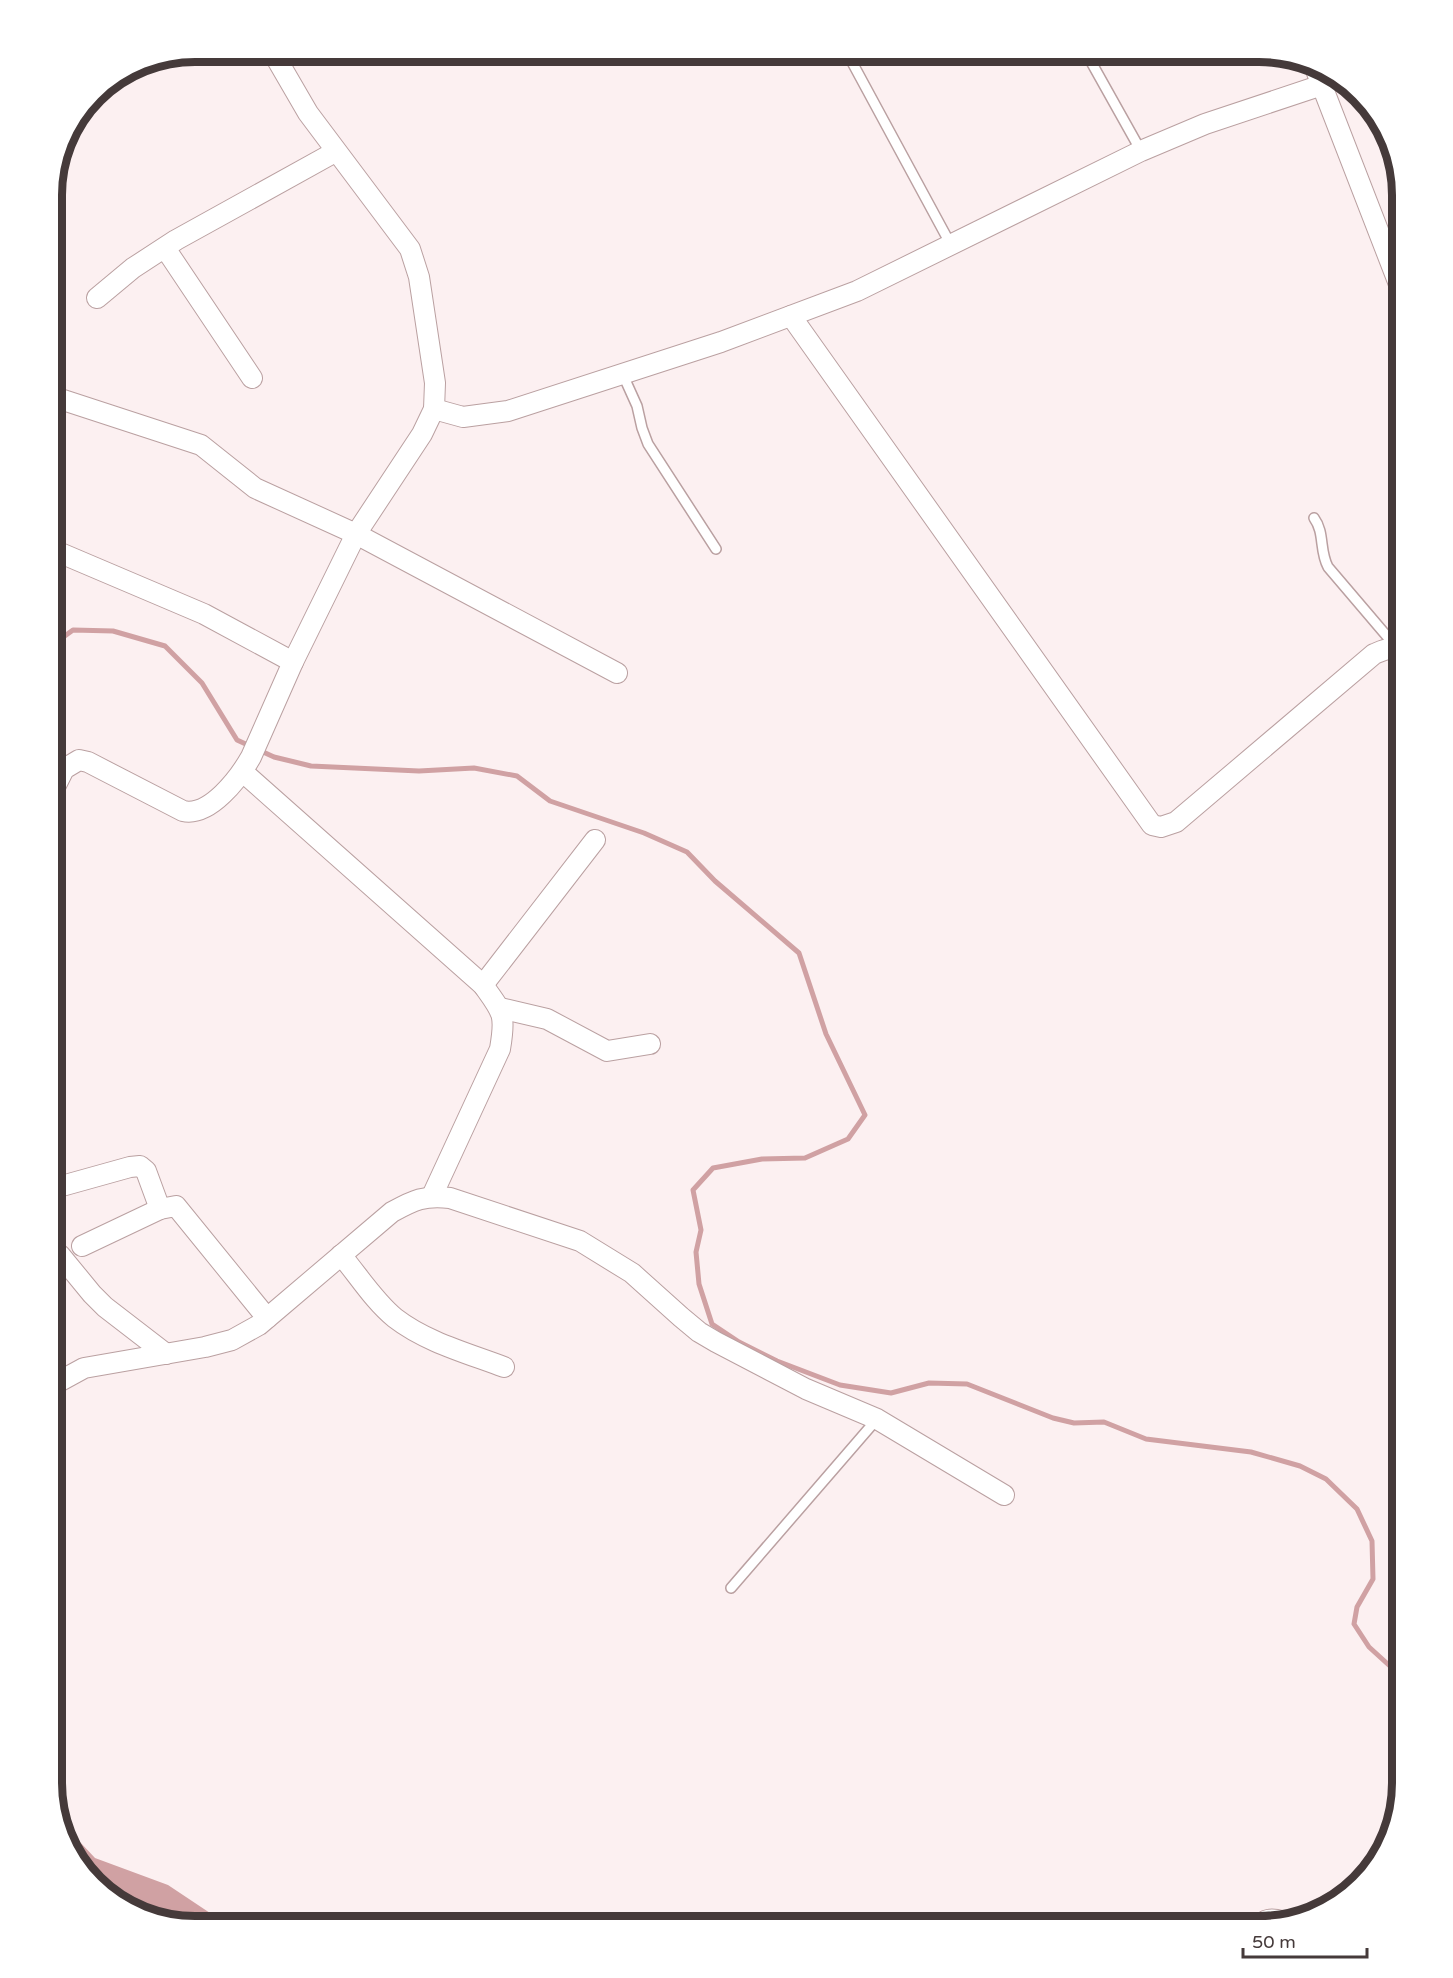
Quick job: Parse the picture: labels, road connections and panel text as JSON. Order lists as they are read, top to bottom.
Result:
{
  "scale_bar": "50 m"
}
